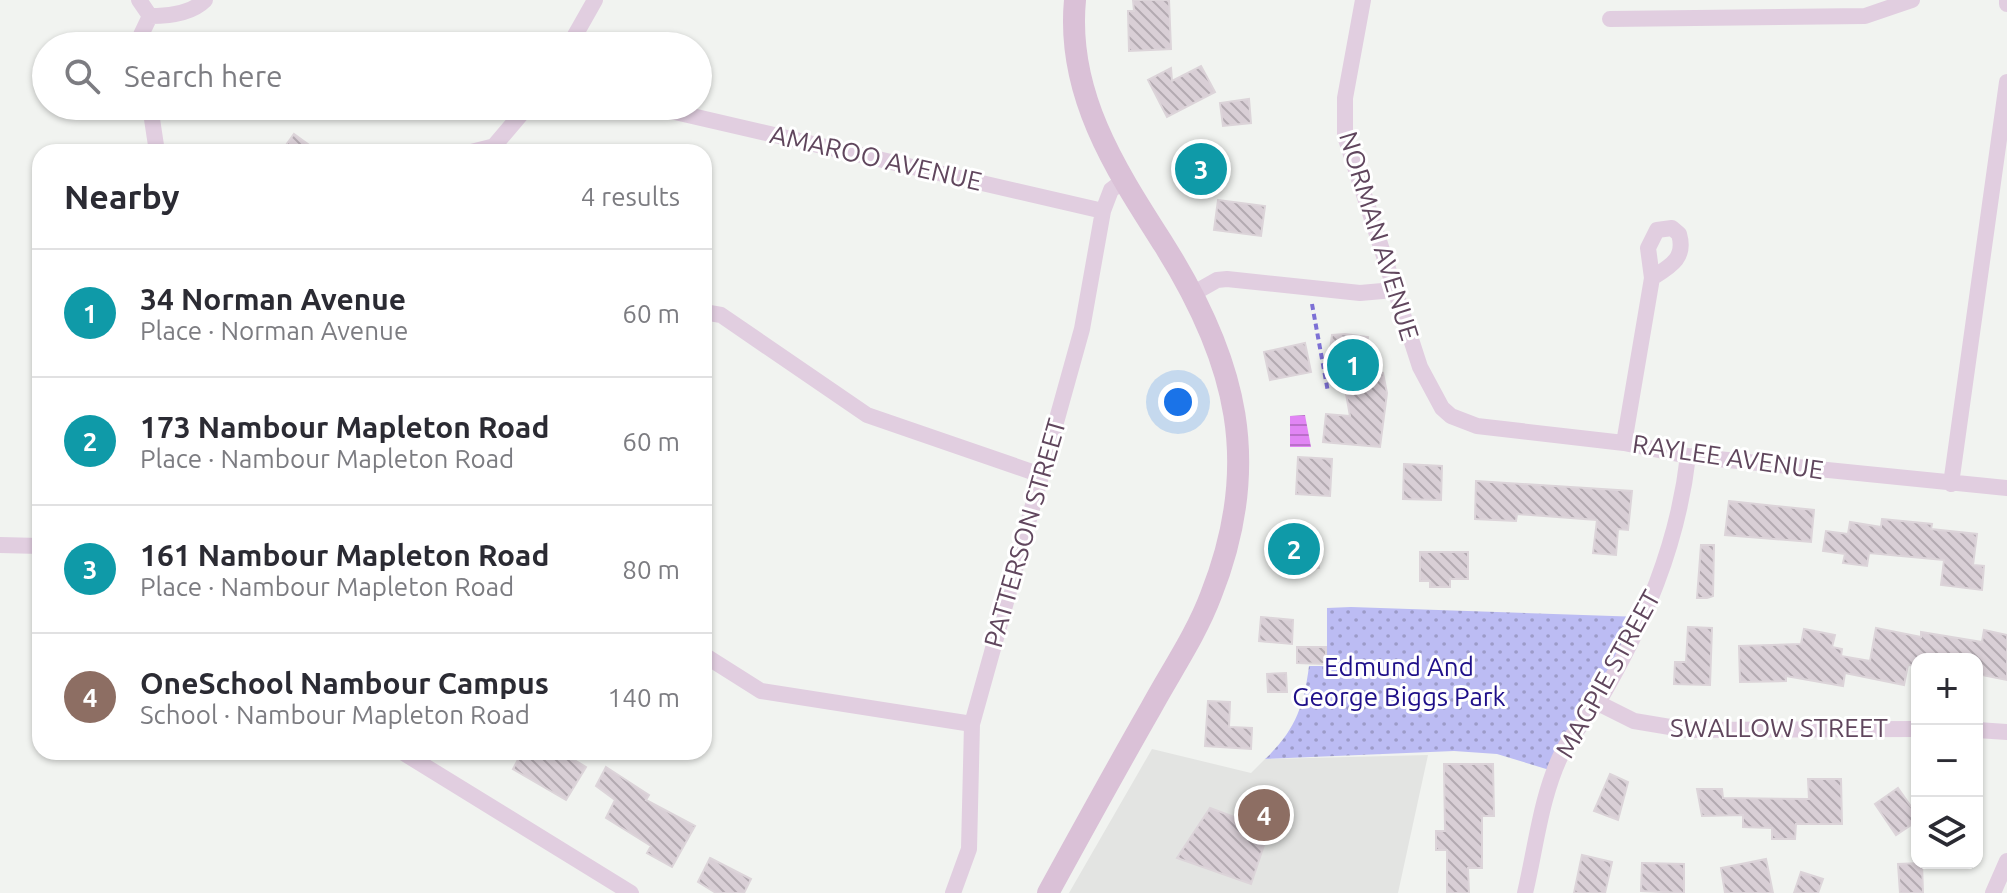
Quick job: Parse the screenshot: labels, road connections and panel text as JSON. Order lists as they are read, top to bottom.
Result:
{
  "streets": {
    "street": [
      "AMAROO AVENUE",
      "NORMAN AVENUE",
      "RAYLEE AVENUE",
      "PATTERSON STREET",
      "MAGPIE STREET",
      "SWALLOW STREET"
    ]
  },
  "crossings": [
    ["AMAROO AVENUE", "PATTERSON STREET"],
    ["NORMAN AVENUE", "RAYLEE AVENUE"],
    ["RAYLEE AVENUE", "MAGPIE STREET"],
    ["MAGPIE STREET", "SWALLOW STREET"]
  ],
  "parks": ["Edmund And George Biggs Park"],
  "page": {
    "search": "Search here",
    "pins": [
      "3",
      "1",
      "2",
      "4"
    ],
    "heading": ["Nearby", "4 results"],
    "list": [
      {
        "mark": "1",
        "name": "34 Norman Avenue",
        "note": "Place · Norman Avenue",
        "value": "60 m"
      },
      {
        "mark": "2",
        "name": "173 Nambour Mapleton Road",
        "note": "Place · Nambour Mapleton Road",
        "value": "60 m"
      },
      {
        "mark": "3",
        "name": "161 Nambour Mapleton Road",
        "note": "Place · Nambour Mapleton Road",
        "value": "80 m"
      },
      {
        "mark": "4",
        "name": "OneSchool Nambour Campus",
        "note": "School · Nambour Mapleton Road",
        "value": "140 m"
      }
    ],
    "map_buttons": ["+", "−"]
  }
}
